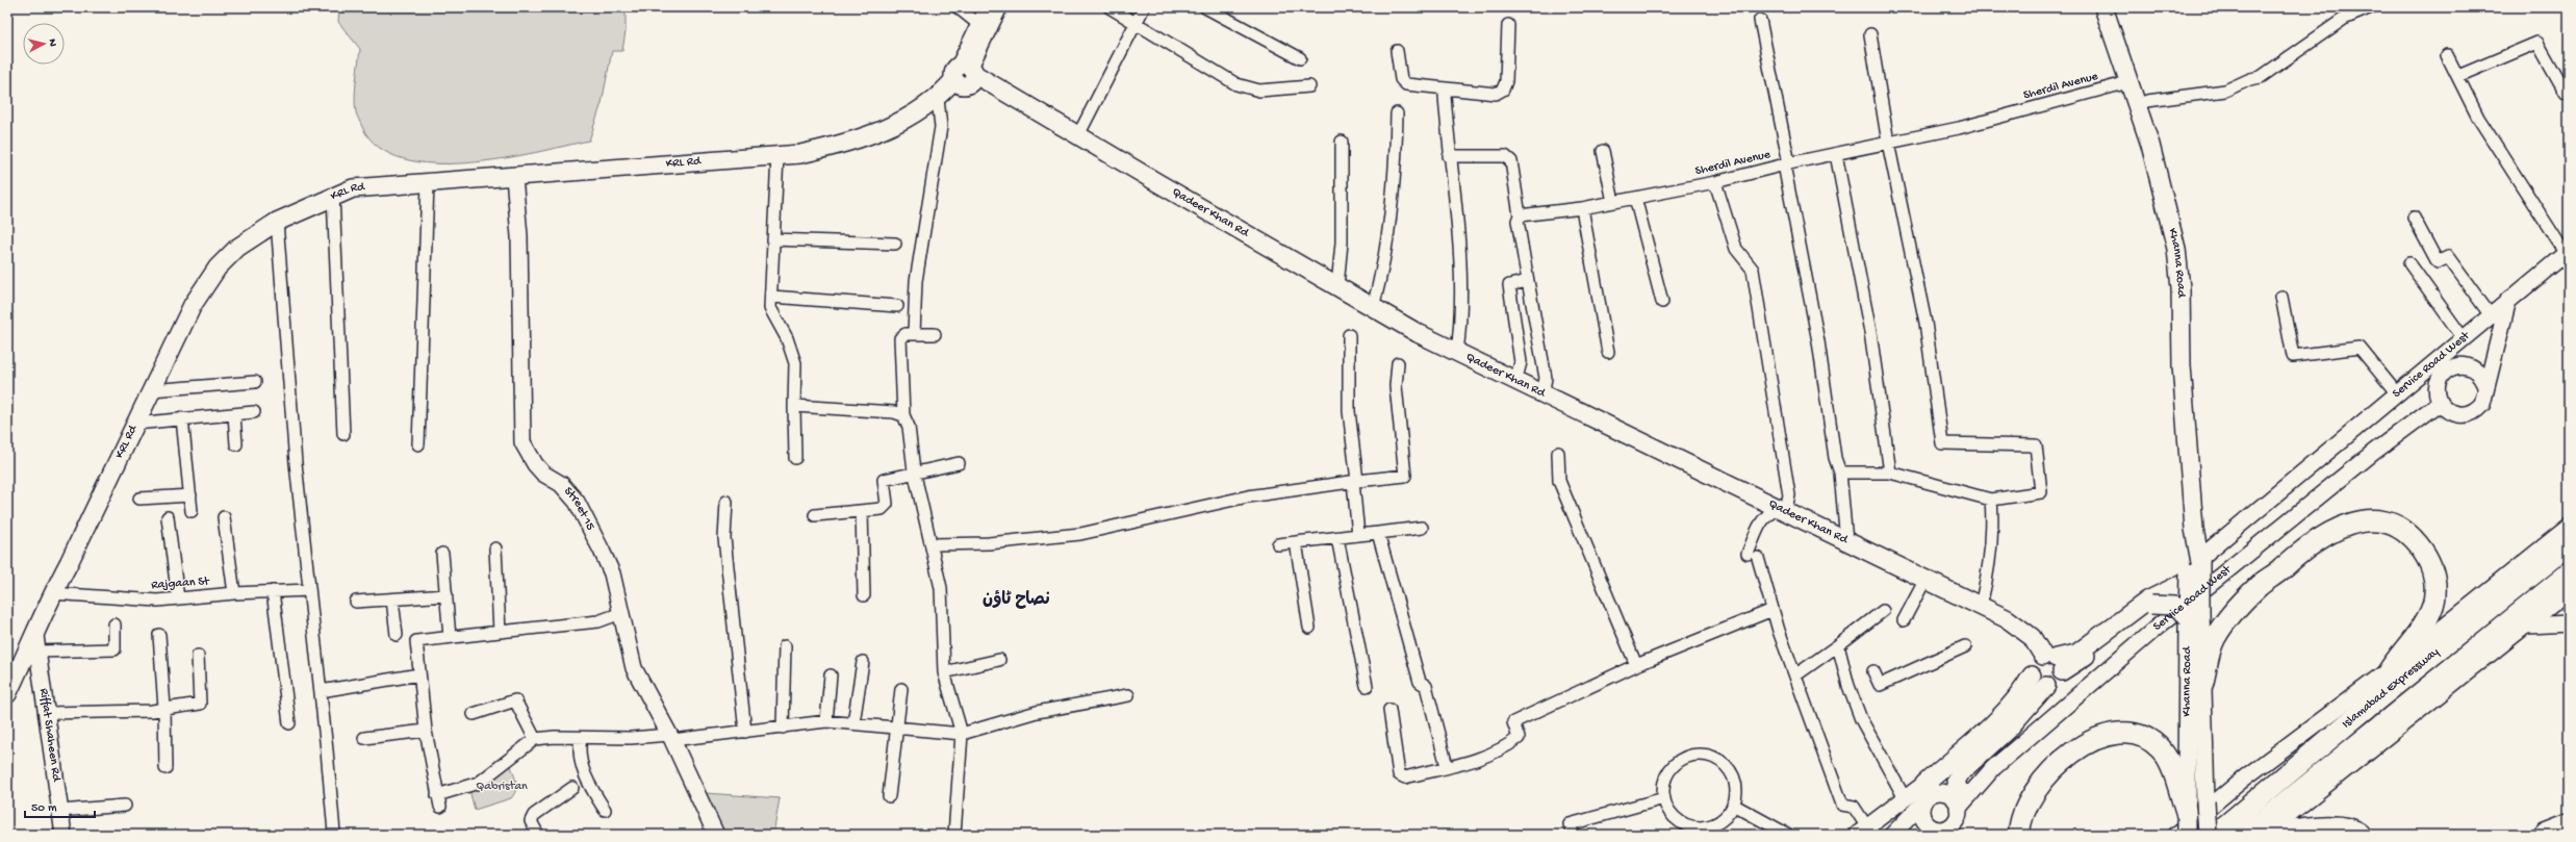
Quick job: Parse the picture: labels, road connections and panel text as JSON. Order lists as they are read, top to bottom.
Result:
{
  "streets": {
    "highway": ["Islamabad Expressway"],
    "main road": ["KRL Rd", "Qadeer Khan Rd", "Khanna Road"],
    "street": [
      "Sherdil Avenue",
      "Service Road West",
      "Street 15",
      "Rajgaan St",
      "Riffat Shaheen Rd"
    ]
  },
  "crossings": [
    ["Sherdil Avenue", "Khanna Road"],
    ["KRL Rd", "Qadeer Khan Rd"],
    ["KRL Rd", "Street 15"],
    ["KRL Rd", "Rajgaan St"],
    ["KRL Rd", "Riffat Shaheen Rd"],
    ["Khanna Road", "Service Road West"]
  ],
  "districts": ["نصاح ٹاؤن"],
  "parks": ["Qabristan"],
  "scale_bar": "50 m",
  "north": "right"
}
